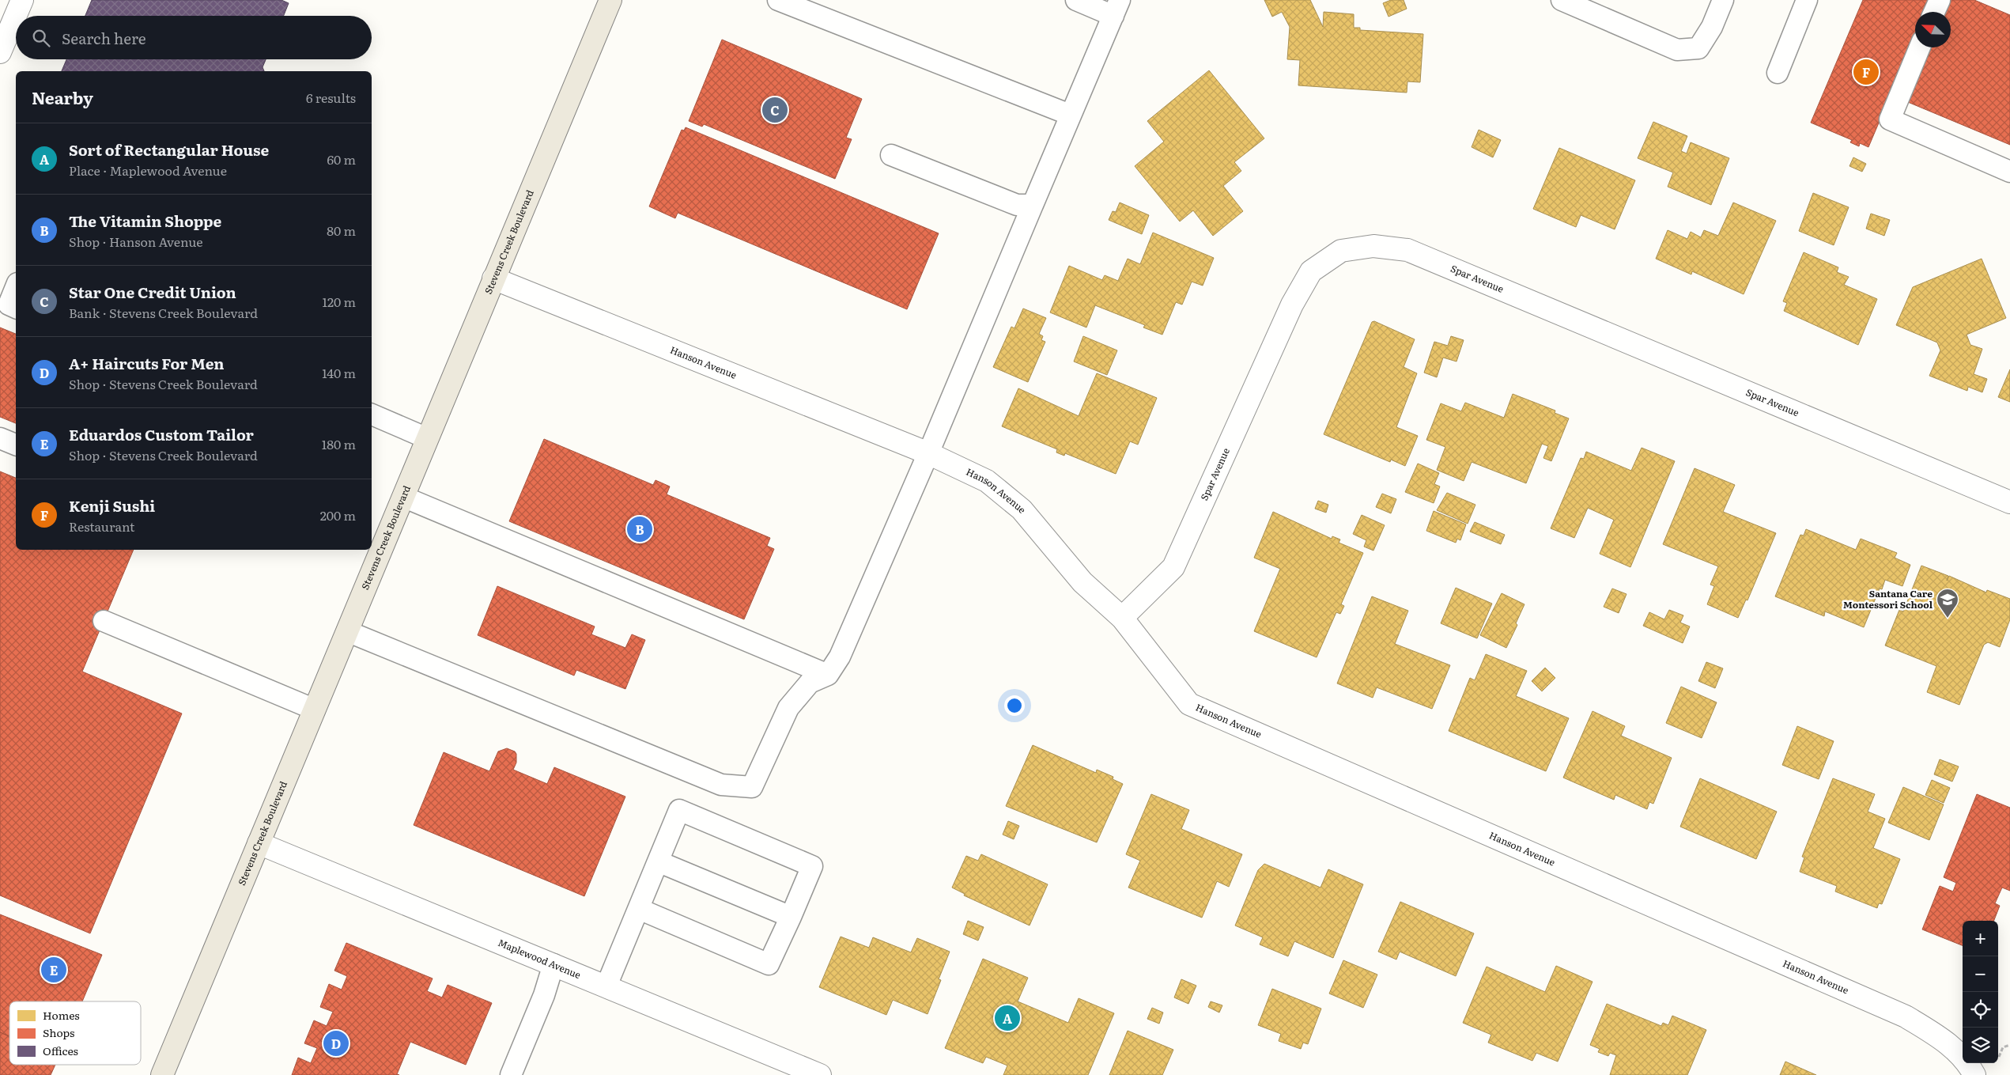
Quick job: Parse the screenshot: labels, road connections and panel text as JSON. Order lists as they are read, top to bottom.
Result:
{
  "streets": {
    "main road": ["Stevens Creek Boulevard"],
    "street": ["Spar Avenue", "Hanson Avenue", "Maplewood Avenue"]
  },
  "crossings": [
    ["Stevens Creek Boulevard", "Hanson Avenue"],
    ["Stevens Creek Boulevard", "Maplewood Avenue"],
    ["Spar Avenue", "Hanson Avenue"]
  ],
  "places": {
    "school or university": ["Santana Care Montessori School"]
  },
  "legend": ["Homes", "Shops", "Offices"],
  "north": "top left",
  "page": {
    "search": "Search here",
    "pins": [
      "F",
      "C",
      "B",
      "E",
      "A",
      "D"
    ],
    "heading": ["Nearby", "6 results"],
    "list": [
      {
        "mark": "A",
        "name": "Sort of Rectangular House",
        "note": "Place · Maplewood Avenue",
        "value": "60 m"
      },
      {
        "mark": "B",
        "name": "The Vitamin Shoppe",
        "note": "Shop · Hanson Avenue",
        "value": "80 m"
      },
      {
        "mark": "C",
        "name": "Star One Credit Union",
        "note": "Bank · Stevens Creek Boulevard",
        "value": "120 m"
      },
      {
        "mark": "D",
        "name": "A+ Haircuts For Men",
        "note": "Shop · Stevens Creek Boulevard",
        "value": "140 m"
      },
      {
        "mark": "E",
        "name": "Eduardos Custom Tailor",
        "note": "Shop · Stevens Creek Boulevard",
        "value": "180 m"
      },
      {
        "mark": "F",
        "name": "Kenji Sushi",
        "note": "Restaurant",
        "value": "200 m"
      }
    ],
    "map_buttons": ["+", "−"]
  }
}
